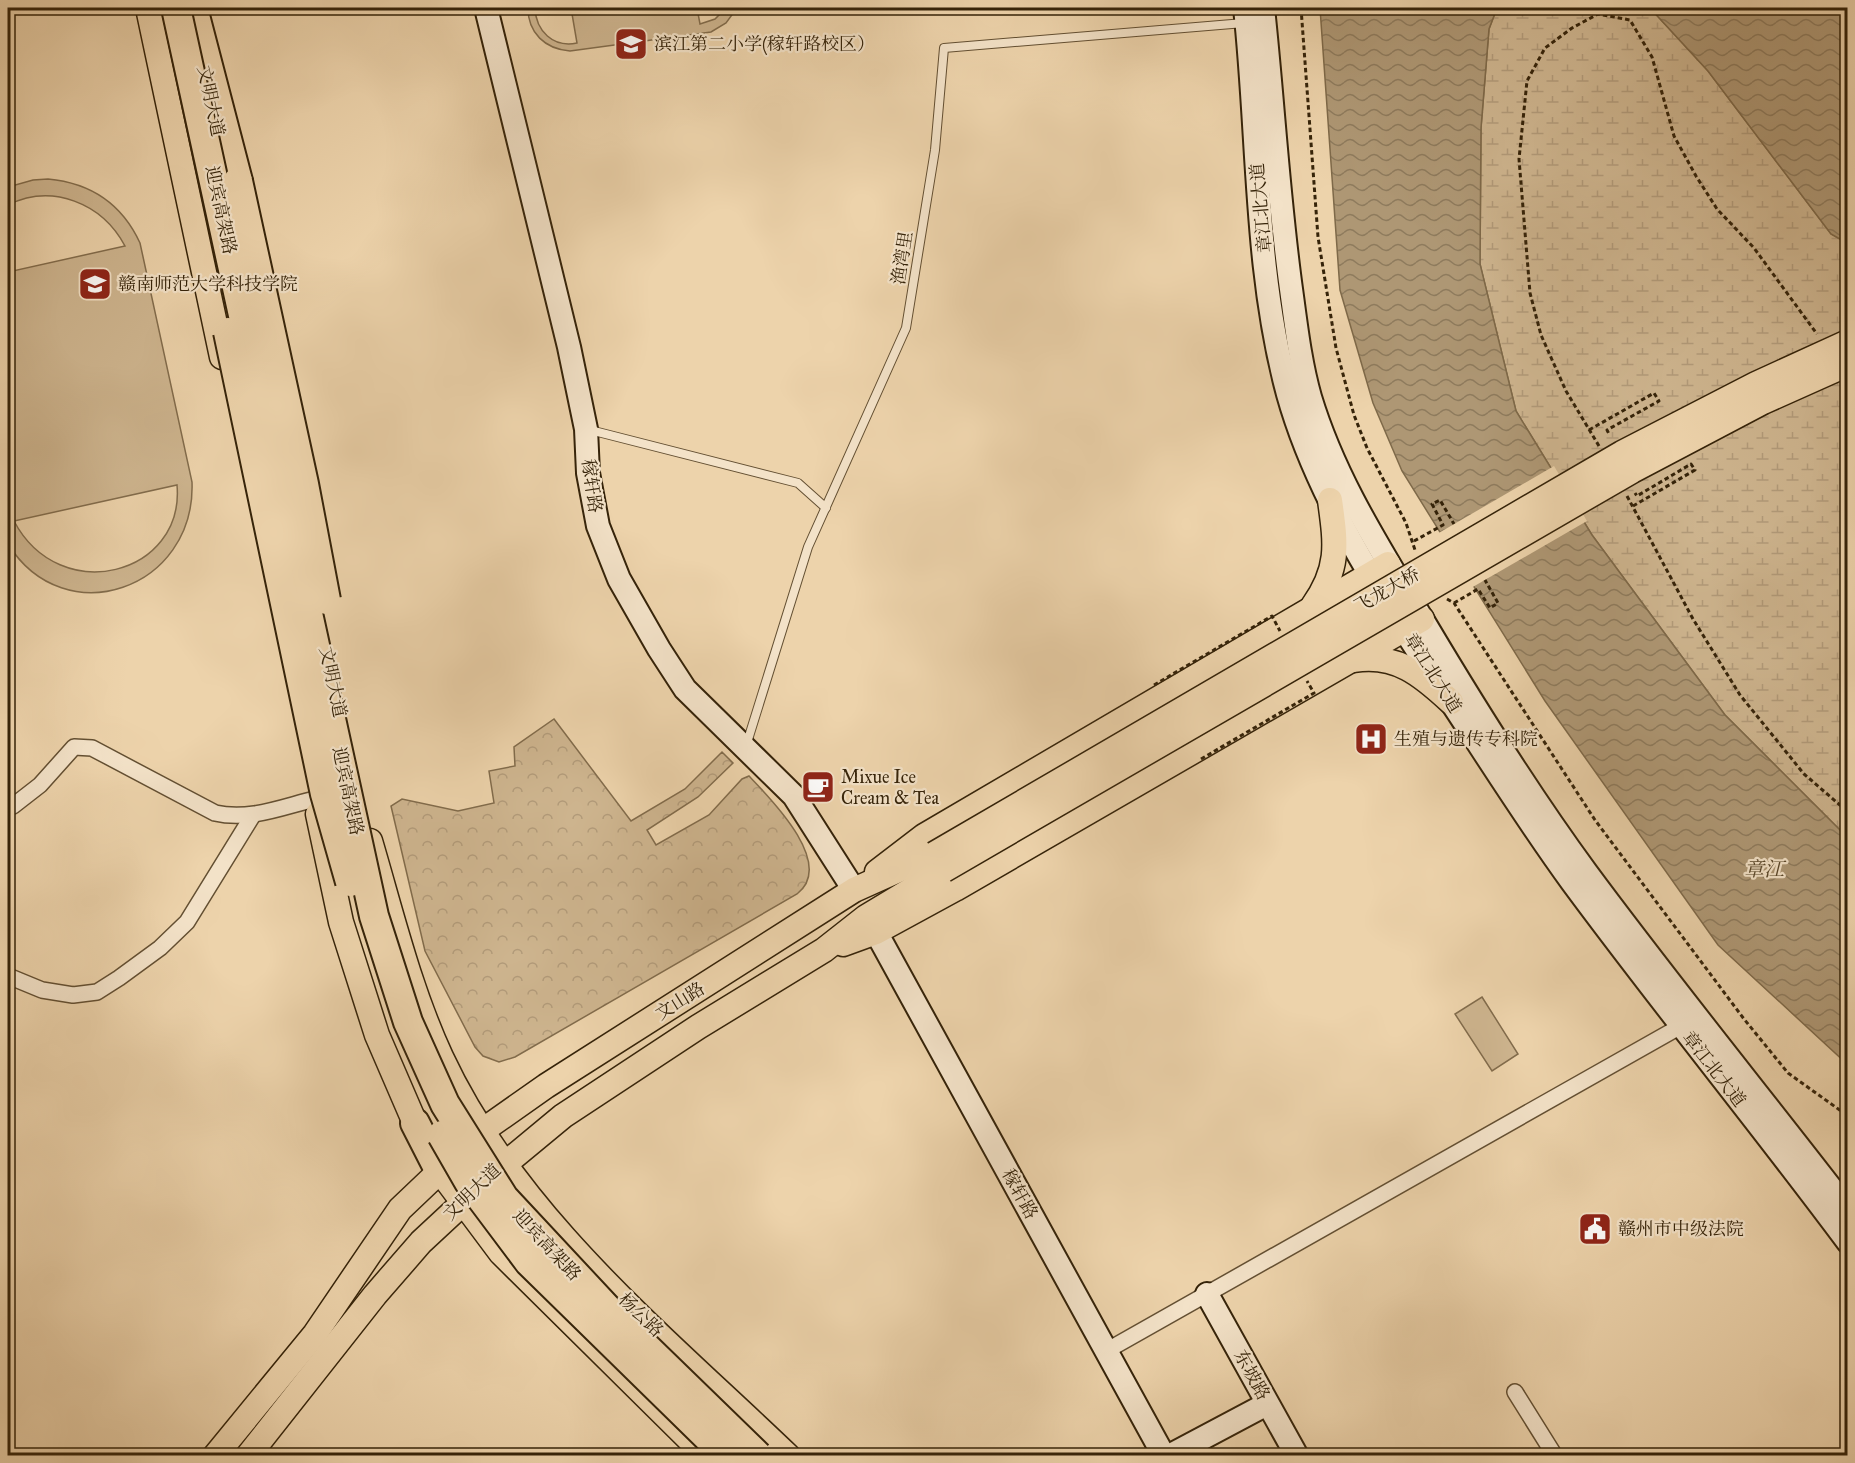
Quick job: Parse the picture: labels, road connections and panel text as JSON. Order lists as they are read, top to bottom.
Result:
{
  "streets": {
    "highway": ["迎宾高架路"],
    "main road": [
      "文明大道",
      "章江北大道",
      "稼轩路",
      "飞龙大桥",
      "文山路",
      "杨公路",
      "东坡路"
    ],
    "lane": ["渔湾里"]
  },
  "crossings": [
    ["文明大道", "文山路"],
    ["文明大道", "杨公路"],
    ["章江北大道", "渔湾里"],
    ["渔湾里", "稼轩路"],
    ["稼轩路", "文山路"],
    ["飞龙大桥", "文山路"],
    ["文山路", "杨公路"]
  ],
  "water": ["章江"],
  "places": {
    "school or university": ["滨江第二小学(稼轩路校区）", "赣南师范大学科技学院"],
    "hospital": ["生殖与遗传专科院"],
    "cafe": ["Mixue Ice Cream & Tea"],
    "public building": ["赣州市中级法院"]
  }
}
